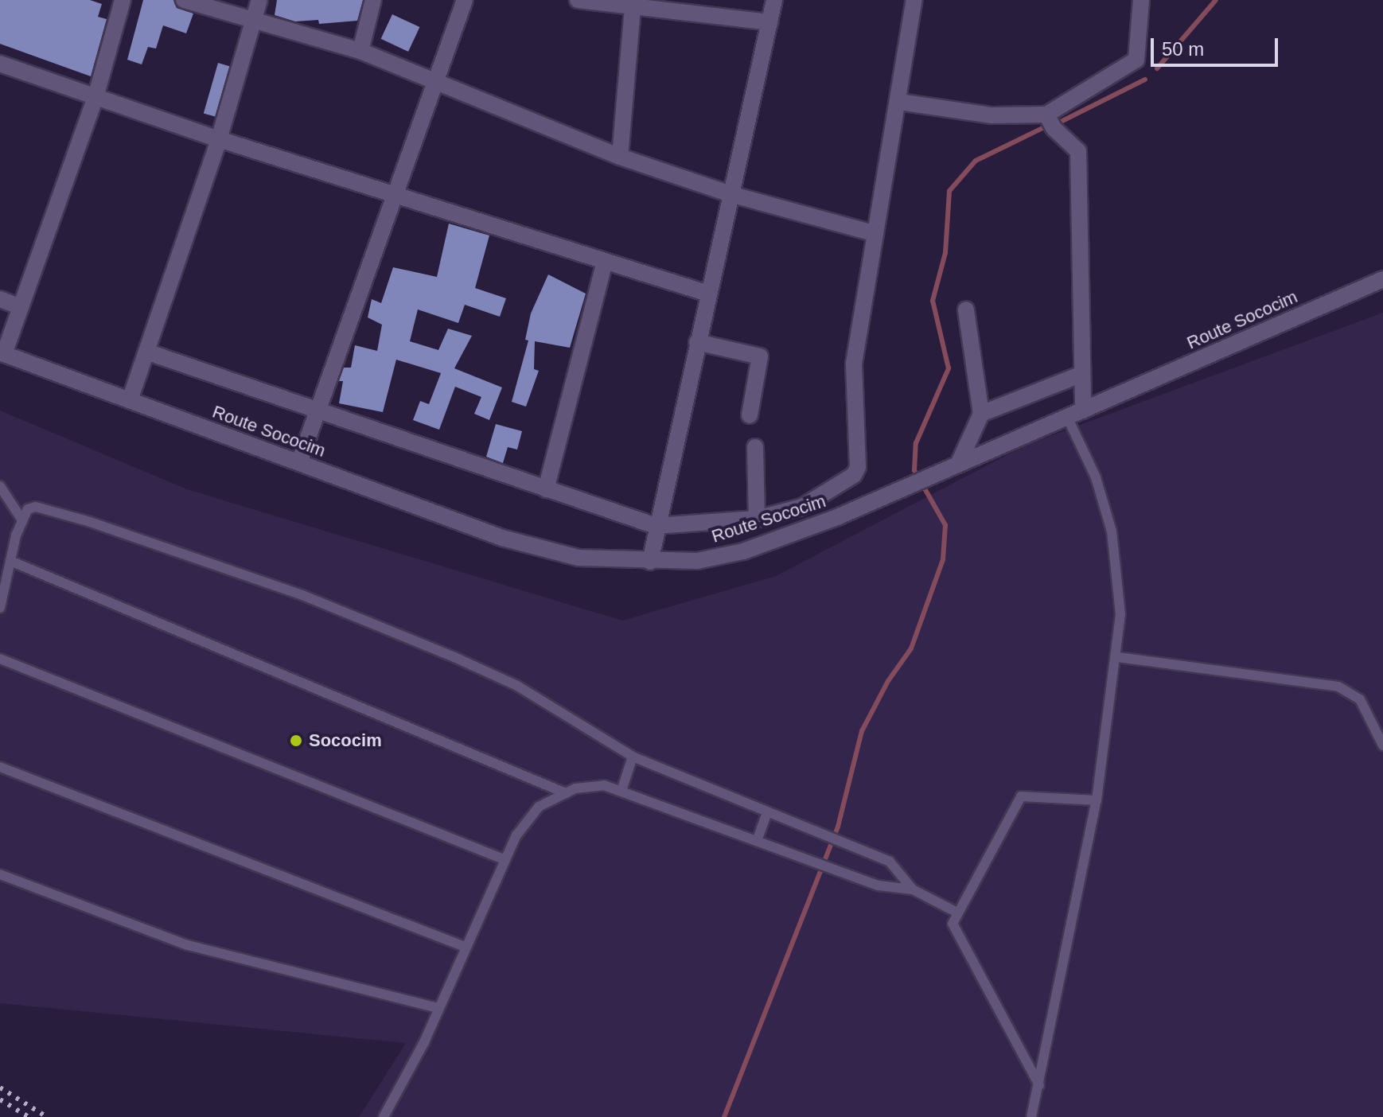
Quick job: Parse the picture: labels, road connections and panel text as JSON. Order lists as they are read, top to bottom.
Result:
{
  "streets": {
    "street": ["Route Sococim"]
  },
  "places": ["Sococim"],
  "scale_bar": "50 m"
}
